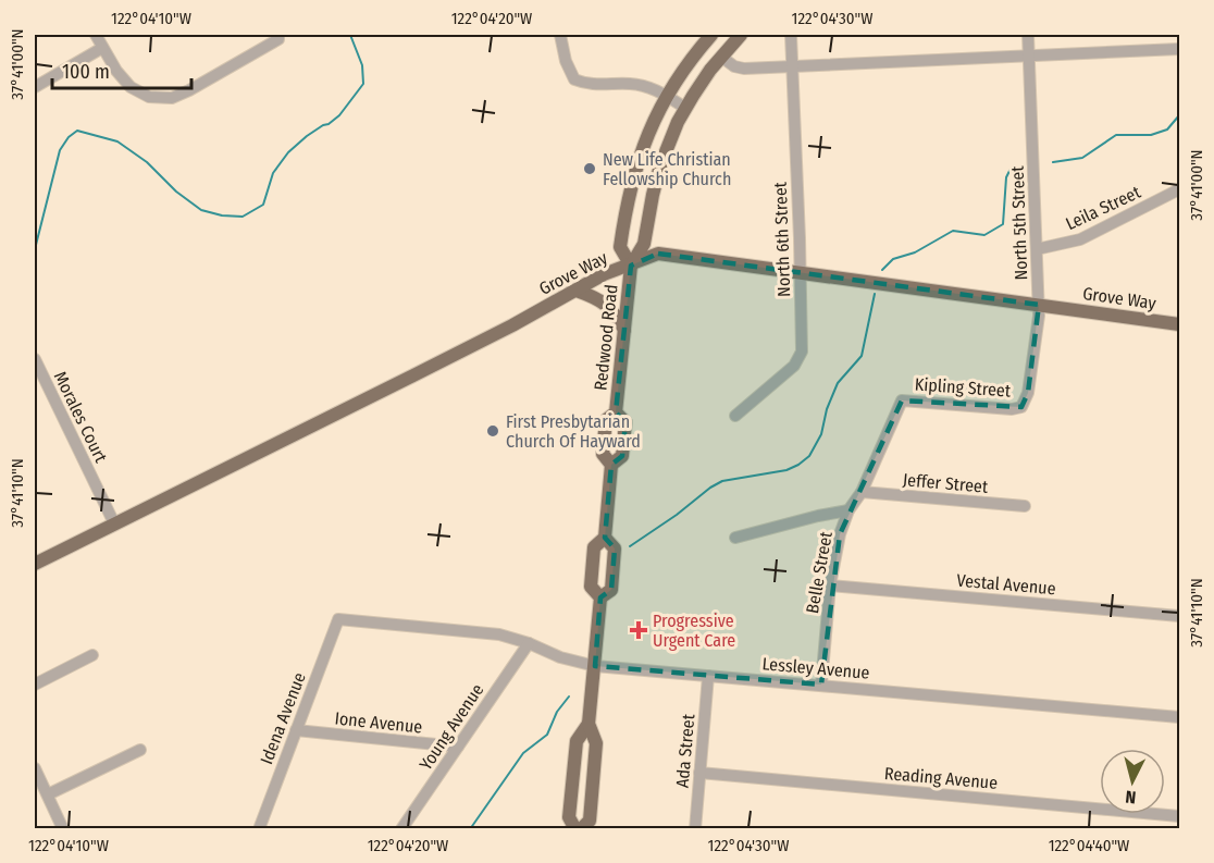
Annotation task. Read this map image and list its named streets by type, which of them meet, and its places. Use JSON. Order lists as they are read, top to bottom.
{
  "streets": {
    "main road": ["Grove Way", "Redwood Road"],
    "street": [
      "Leila Street",
      "North 5th Street",
      "North 6th Street",
      "Kipling Street",
      "Morales Court",
      "Jeffer Street",
      "Belle Street",
      "Vestal Avenue",
      "Lessley Avenue",
      "Idena Avenue",
      "Ione Avenue",
      "Young Avenue",
      "Ada Street",
      "Reading Avenue"
    ]
  },
  "crossings": [
    ["Leila Street", "North 5th Street"],
    ["North 5th Street", "Grove Way"],
    ["North 5th Street", "Kipling Street"],
    ["North 6th Street", "Grove Way"],
    ["Grove Way", "Redwood Road"],
    ["Grove Way", "Morales Court"],
    ["Redwood Road", "Lessley Avenue"],
    ["Kipling Street", "Belle Street"],
    ["Jeffer Street", "Belle Street"],
    ["Belle Street", "Vestal Avenue"],
    ["Belle Street", "Lessley Avenue"],
    ["Lessley Avenue", "Idena Avenue"],
    ["Lessley Avenue", "Young Avenue"],
    ["Lessley Avenue", "Ada Street"],
    ["Idena Avenue", "Ione Avenue"],
    ["Ione Avenue", "Young Avenue"],
    ["Ada Street", "Reading Avenue"]
  ],
  "places": {
    "other": ["New Life Christian Fellowship Church", "First Presbytarian Church Of Hayward"],
    "health": ["Progressive Urgent Care"]
  },
  "scale_bar": "100 m",
  "north": "bottom",
  "coordinates": [
    "122°04'10\"W",
    "122°04'20\"W",
    "122°04'30\"W",
    "37°41'00\"N",
    "37°41'10\"N",
    "122°04'40\"W"
  ]
}
